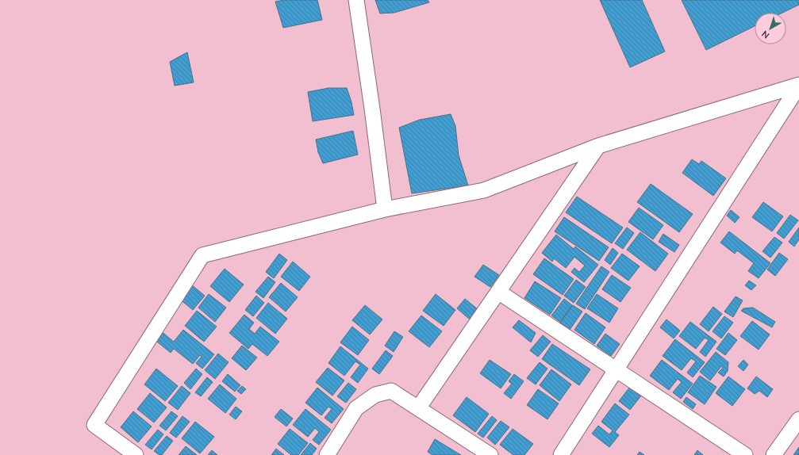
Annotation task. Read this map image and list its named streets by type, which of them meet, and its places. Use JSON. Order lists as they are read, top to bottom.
{
  "north": "bottom left"
}
